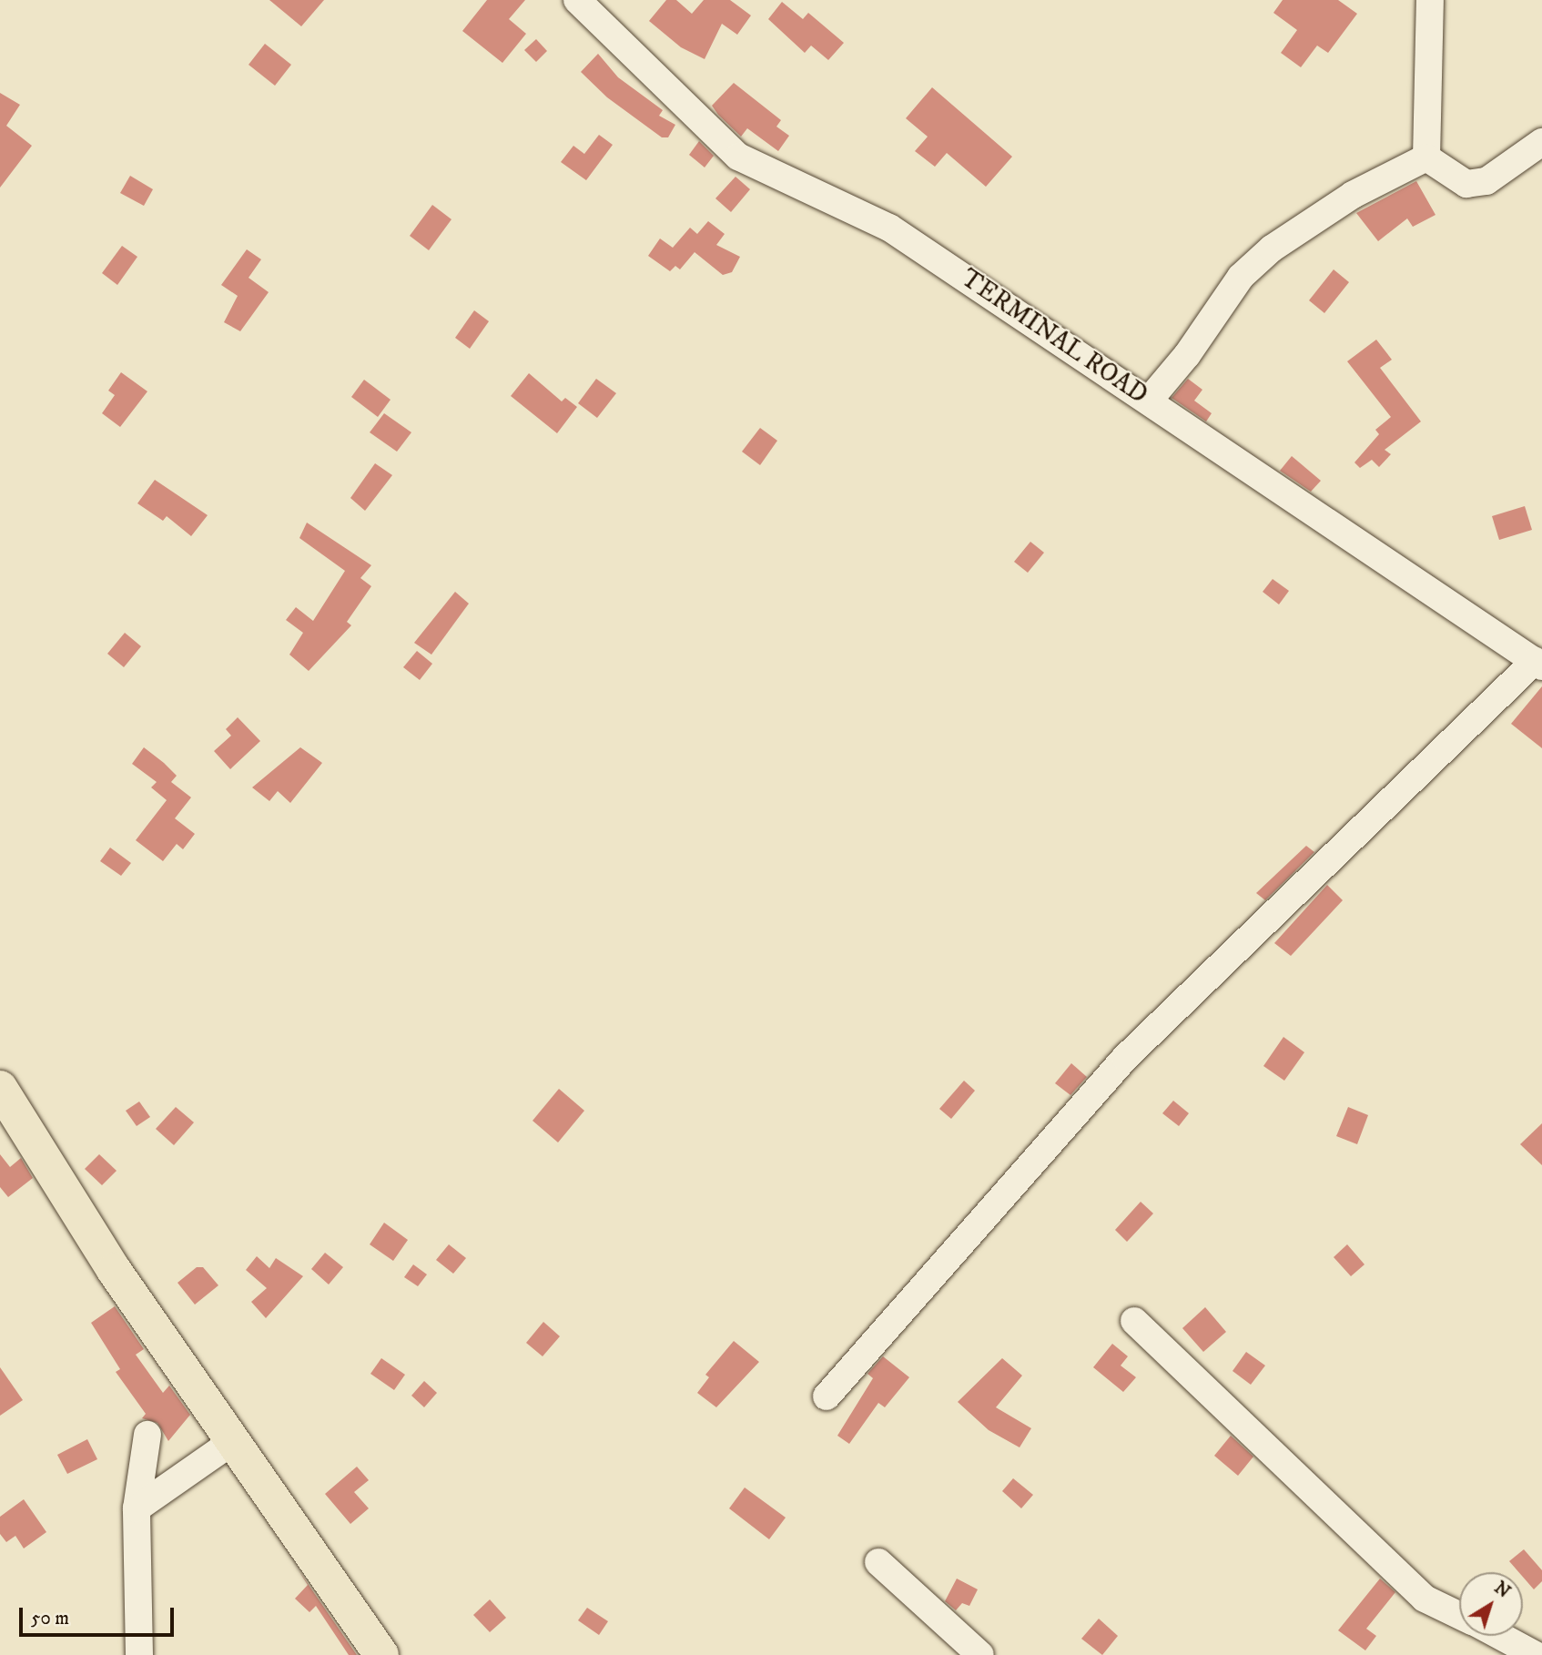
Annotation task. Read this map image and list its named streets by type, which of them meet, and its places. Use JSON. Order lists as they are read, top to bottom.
{
  "streets": {
    "street": ["TERMINAL ROAD"]
  },
  "scale_bar": "50 m",
  "north": "top right"
}
